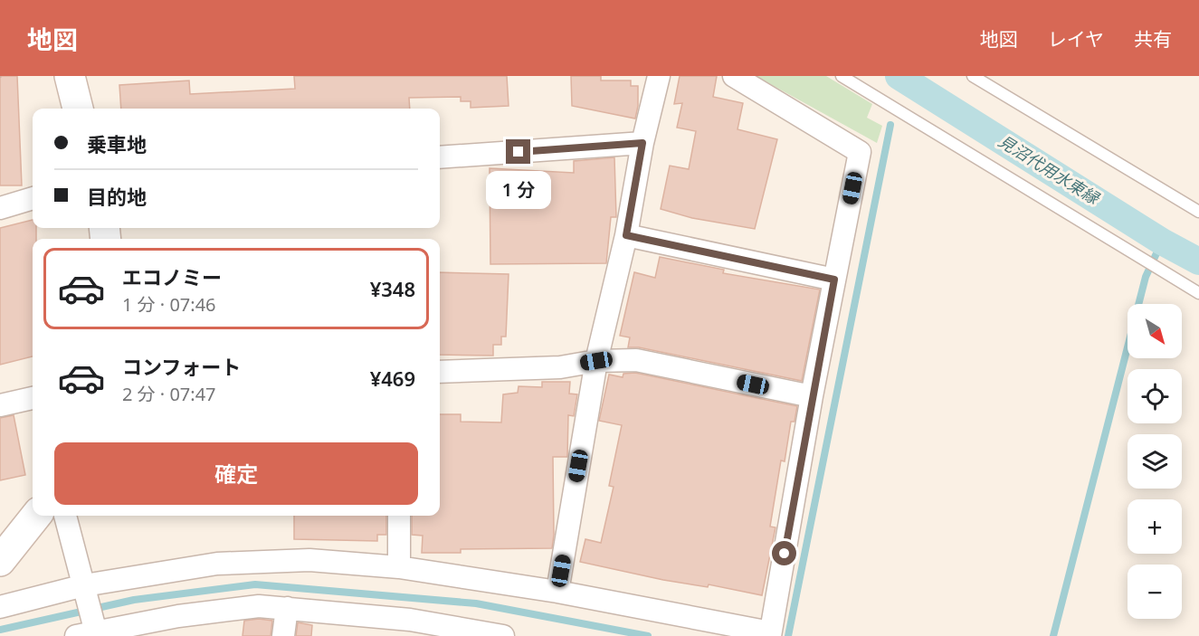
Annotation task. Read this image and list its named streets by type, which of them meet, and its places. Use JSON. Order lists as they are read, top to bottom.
{
  "water": ["見沼代用水東縁"],
  "north": "bottom right",
  "page": {
    "header": "地図",
    "nav": ["地図", "レイヤ", "共有"],
    "banner": ["乗車地", "目的地"],
    "bubble": "1 分",
    "list": [
      {
        "name": "エコノミー",
        "note": "1 分 · 07:46",
        "value": "¥348"
      },
      {
        "name": "コンフォート",
        "note": "2 分 · 07:47",
        "value": "¥469"
      }
    ],
    "map_buttons": ["+", "−"],
    "buttons": "確定"
  }
}
